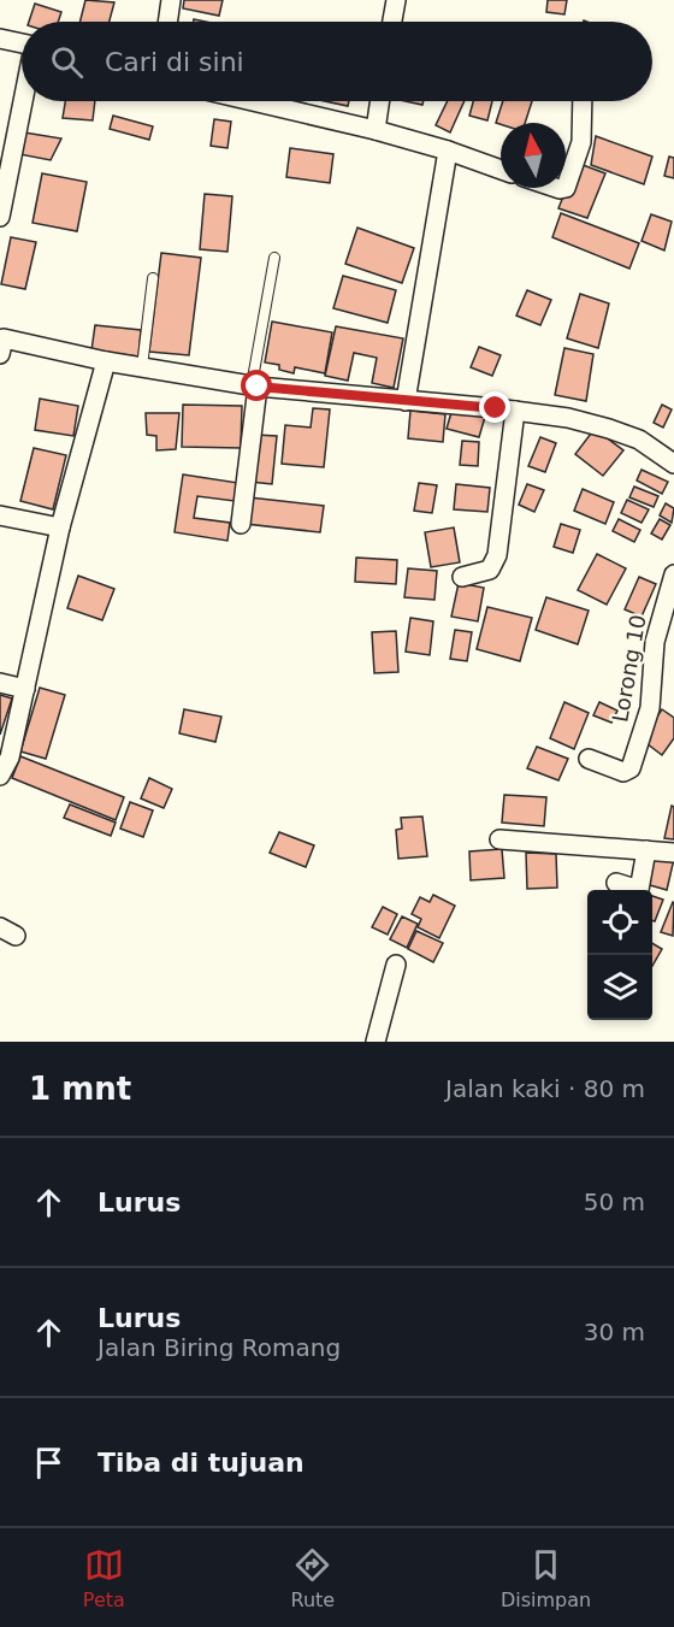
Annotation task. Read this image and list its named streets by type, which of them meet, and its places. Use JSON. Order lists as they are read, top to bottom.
{
  "streets": {
    "street": ["Lorong 10"]
  },
  "north": "top",
  "page": {
    "search": "Cari di sini",
    "heading": ["1 mnt", "Jalan kaki · 80 m"],
    "list": [
      ["Lurus", "50 m"],
      ["Lurus", "Jalan Biring Romang", "30 m"],
      "Tiba di tujuan"
    ],
    "nav": ["Peta", "Rute", "Disimpan"]
  }
}
